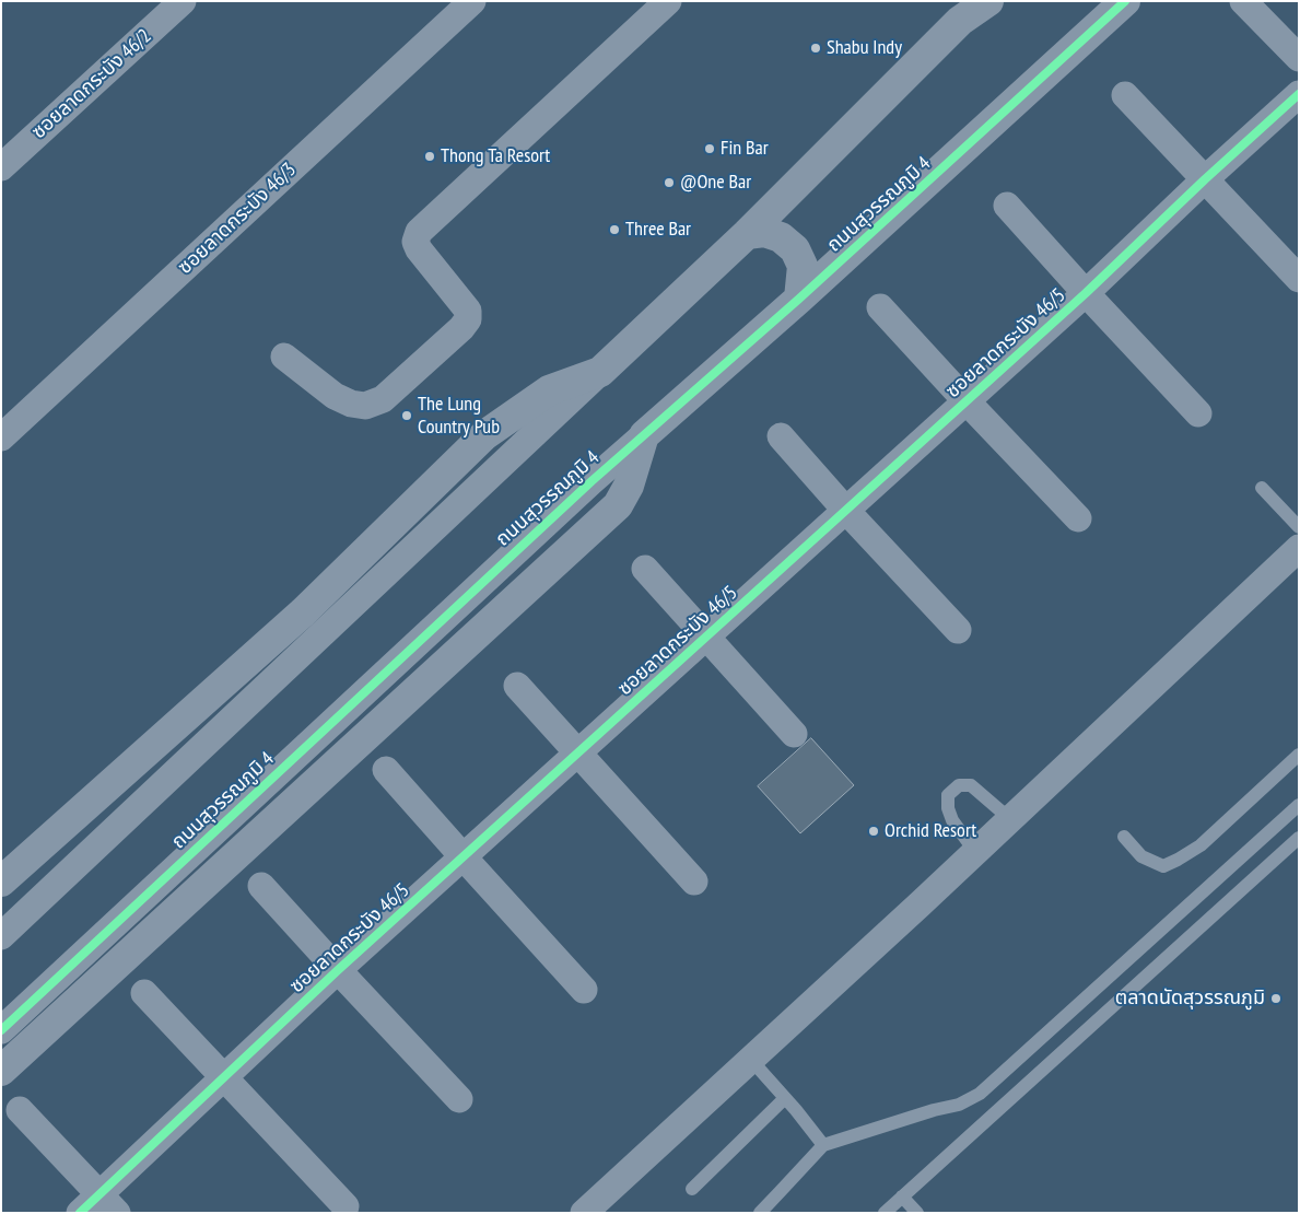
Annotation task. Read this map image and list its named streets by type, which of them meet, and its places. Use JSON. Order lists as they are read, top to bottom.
{
  "streets": {
    "street": [
      "ซอยลาดกระบัง 46/2",
      "ถนนสุวรรณภูมิ 4",
      "ซอยลาดกระบัง 46/3",
      "ซอยลาดกระบัง 46/5"
    ]
  },
  "places": [
    "Shabu Indy",
    "Fin Bar",
    "Thong Ta Resort",
    "@One Bar",
    "Three Bar",
    "The Lung Country Pub",
    "Orchid Resort",
    "ตลาดนัดสุวรรณภูมิ"
  ]
}
